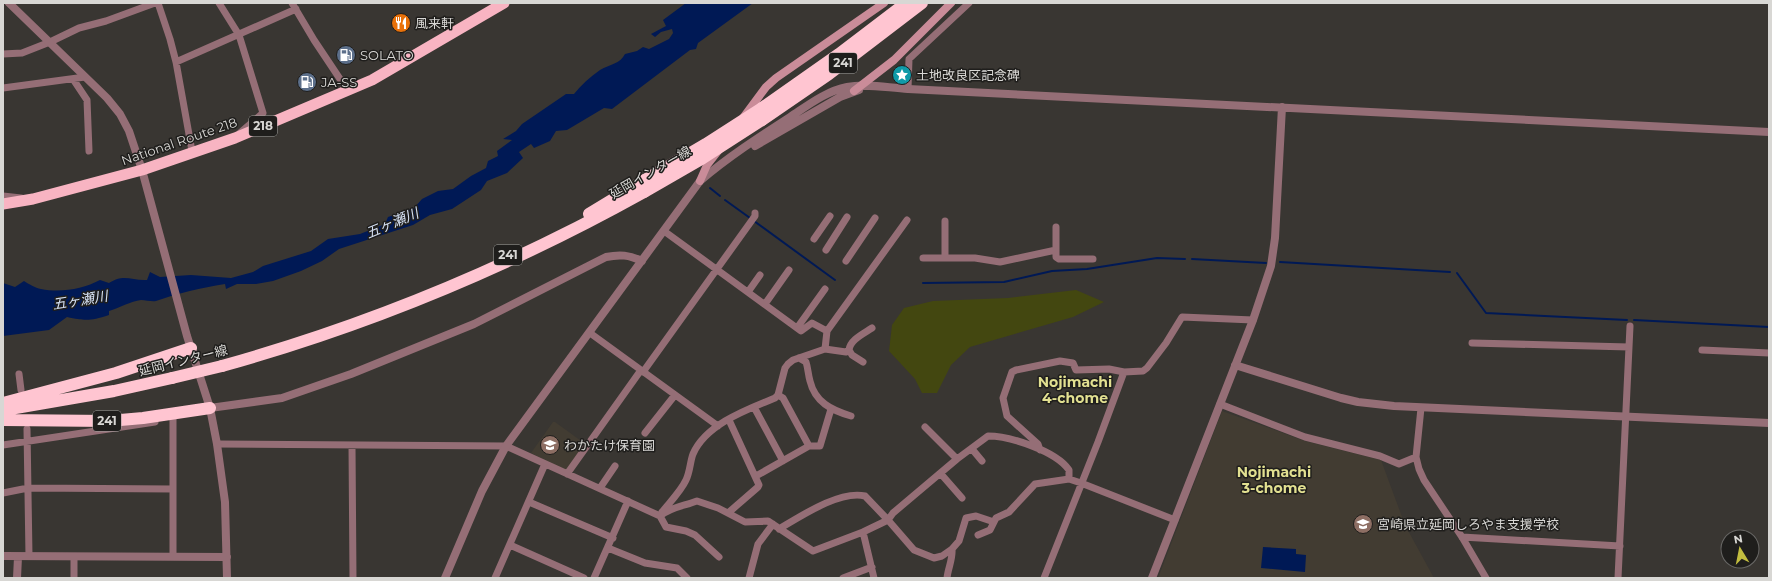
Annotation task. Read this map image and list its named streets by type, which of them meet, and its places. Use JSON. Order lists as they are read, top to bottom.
{
  "streets": {
    "highway": [
      "241",
      "218",
      "National Route 218",
      "延岡インター線"
    ]
  },
  "districts": ["Nojimachi 4-chome", "Nojimachi 3-chome"],
  "water": ["五ヶ瀬川"],
  "places": {
    "restaurant": ["風来軒"],
    "fuel station": ["SOLATO", "JA-SS"],
    "place": ["土地改良区記念碑"],
    "school or university": ["わかたけ保育園", "宮崎県立延岡しろやま支援学校"]
  },
  "north": "top"
}
